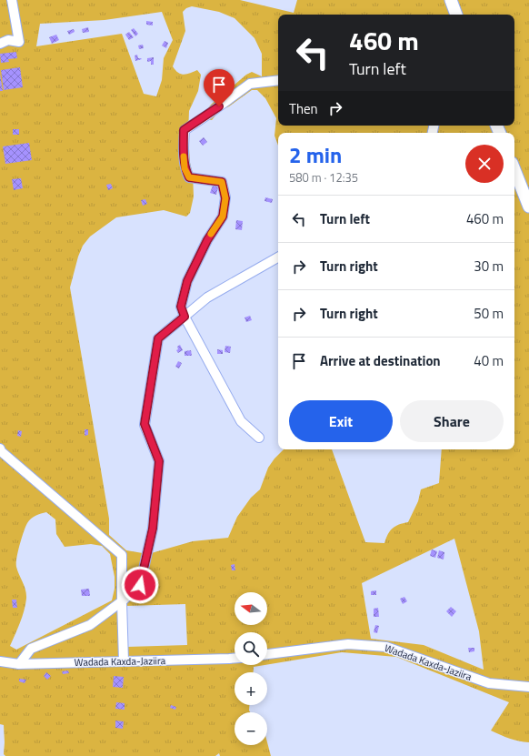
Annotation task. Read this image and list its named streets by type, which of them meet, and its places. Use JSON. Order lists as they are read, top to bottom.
{
  "streets": {
    "street": ["Wadada Kaxda-Jaziira"]
  },
  "north": "left",
  "page": {
    "turn": ["460 m", "Turn left"],
    "then": "Then",
    "heading": ["2 min", "580 m · 12:35"],
    "list": [
      {
        "name": "Turn left",
        "value": "460 m"
      },
      {
        "name": "Turn right",
        "value": "30 m"
      },
      {
        "name": "Turn right",
        "value": "50 m"
      },
      {
        "name": "Arrive at destination",
        "value": "40 m"
      }
    ],
    "buttons": ["Exit", "Share"],
    "map_buttons": ["+", "−"]
  }
}
